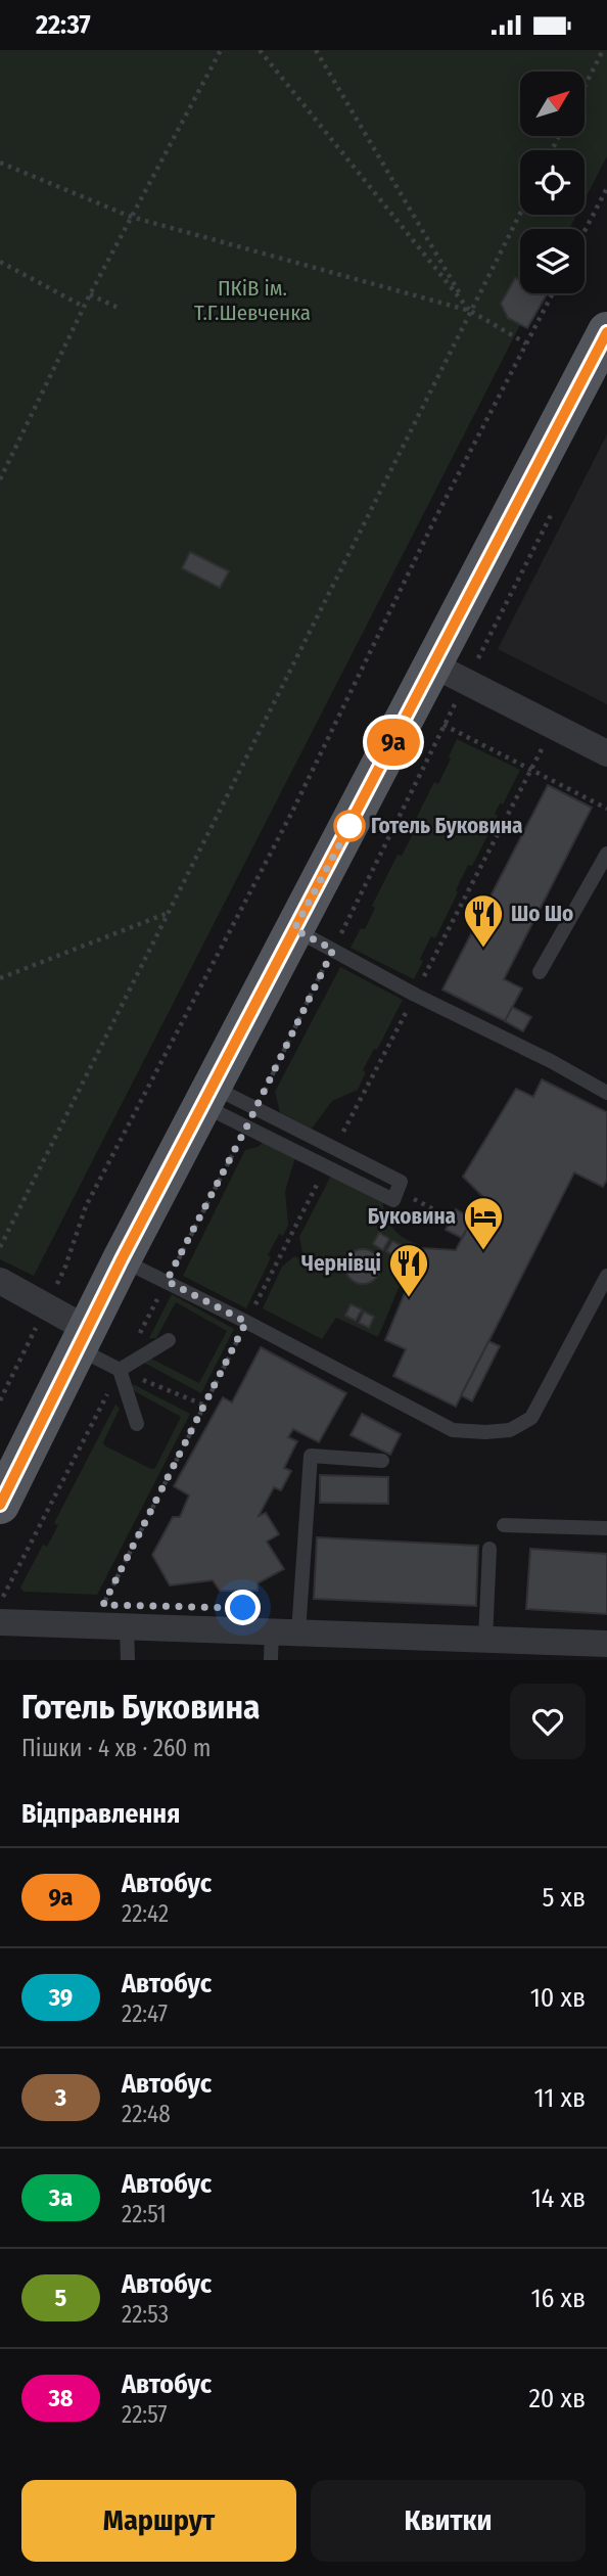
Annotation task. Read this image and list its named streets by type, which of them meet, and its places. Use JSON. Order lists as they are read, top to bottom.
{
  "parks": ["ПКіВ ім. Т.Г.Шевченка"],
  "places": {
    "other": ["Готель Буковина"],
    "restaurant": ["Шо Шо", "Чернівці"],
    "hotel": ["Буковина"]
  },
  "lines": ["bus line 9а"],
  "north": "top right",
  "page": {
    "status": "22:37",
    "on_map": "9а",
    "heading": [
      ["Готель Буковина", "Пішки · 4 хв · 260 m"],
      "Відправлення"
    ],
    "list": [
      {
        "mark": "9а",
        "name": "Автобус",
        "note": "22:42",
        "value": "5 хв"
      },
      {
        "mark": "39",
        "name": "Автобус",
        "note": "22:47",
        "value": "10 хв"
      },
      {
        "mark": "3",
        "name": "Автобус",
        "note": "22:48",
        "value": "11 хв"
      },
      {
        "mark": "3а",
        "name": "Автобус",
        "note": "22:51",
        "value": "14 хв"
      },
      {
        "mark": "5",
        "name": "Автобус",
        "note": "22:53",
        "value": "16 хв"
      },
      {
        "mark": "38",
        "name": "Автобус",
        "note": "22:57",
        "value": "20 хв"
      }
    ],
    "buttons": ["Маршрут", "Квитки"]
  }
}
